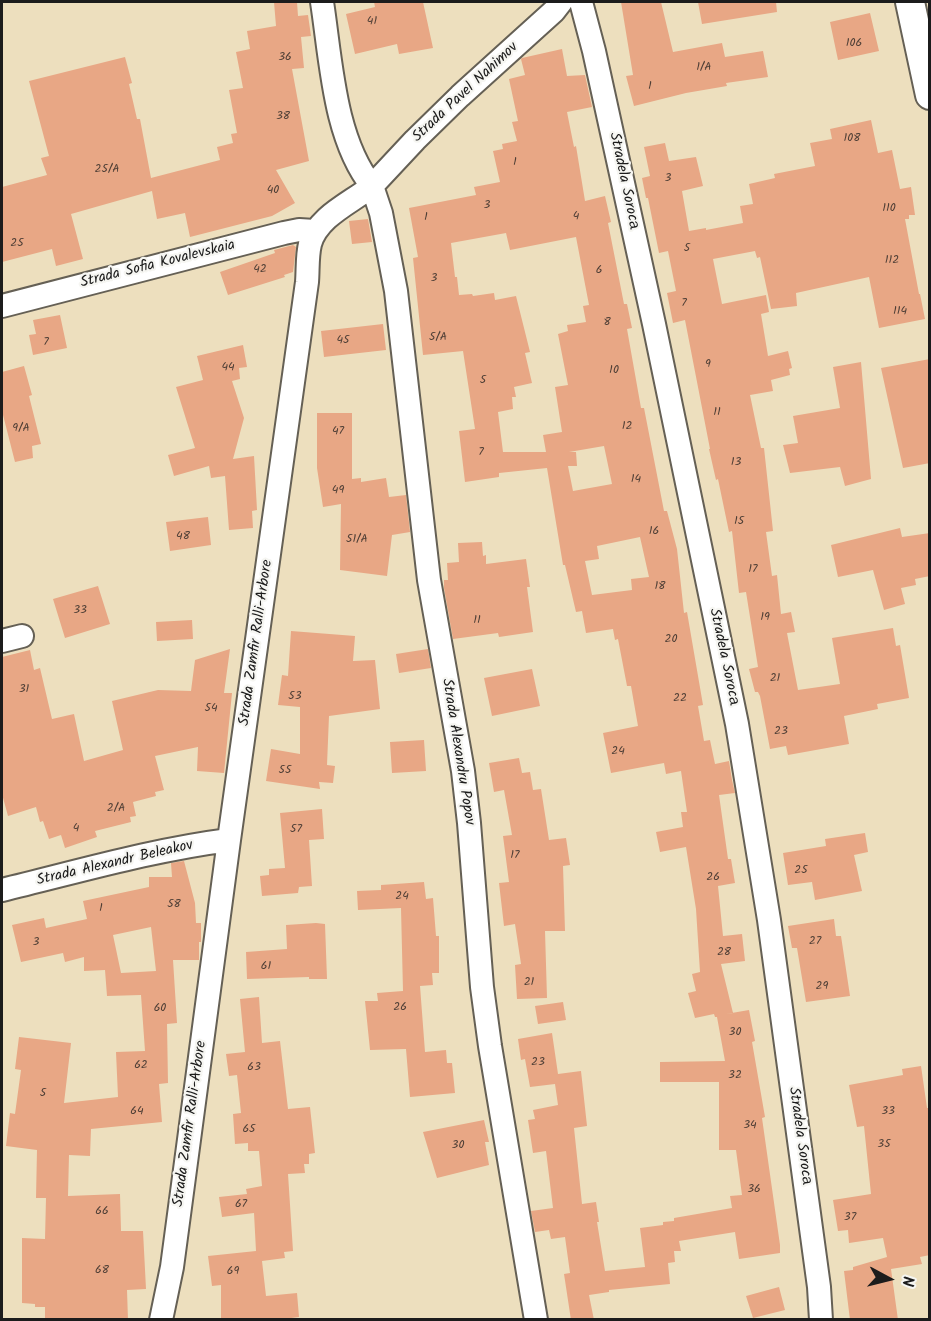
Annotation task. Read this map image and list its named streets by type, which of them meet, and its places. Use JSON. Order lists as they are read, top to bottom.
{
  "streets": {
    "street": [
      "Strada Pavel Nahimov",
      "Stradela Sorocа",
      "Strada Sofia Kovalevskaia",
      "Strada Zamfir Ralli-Arbore",
      "Strada Alexandru Popov",
      "Strada Alexandr Beleakov"
    ]
  },
  "crossings": [
    ["Strada Pavel Nahimov", "Strada Alexandru Popov"],
    ["Strada Sofia Kovalevskaia", "Strada Zamfir Ralli-Arbore"],
    ["Strada Zamfir Ralli-Arbore", "Strada Alexandr Beleakov"]
  ],
  "house_numbers": [
    "41",
    "106",
    "36",
    "1/A",
    "1",
    "38",
    "108",
    "1",
    "25/A",
    "3",
    "40",
    "3",
    "110",
    "4",
    "1",
    "25",
    "5",
    "112",
    "42",
    "6",
    "3",
    "7",
    "114",
    "8",
    "5/A",
    "45",
    "7",
    "9",
    "44",
    "10",
    "5",
    "11",
    "12",
    "9/A",
    "47",
    "7",
    "13",
    "14",
    "49",
    "15",
    "16",
    "48",
    "51/A",
    "17",
    "18",
    "33",
    "19",
    "11",
    "20",
    "21",
    "31",
    "53",
    "22",
    "54",
    "23",
    "24",
    "55",
    "2/A",
    "4",
    "57",
    "17",
    "25",
    "26",
    "24",
    "58",
    "1",
    "27",
    "3",
    "28",
    "61",
    "21",
    "29",
    "26",
    "60",
    "30",
    "23",
    "62",
    "63",
    "32",
    "5",
    "64",
    "33",
    "34",
    "65",
    "35",
    "30",
    "36",
    "67",
    "66",
    "37",
    "68",
    "69"
  ],
  "north": "right"
}
